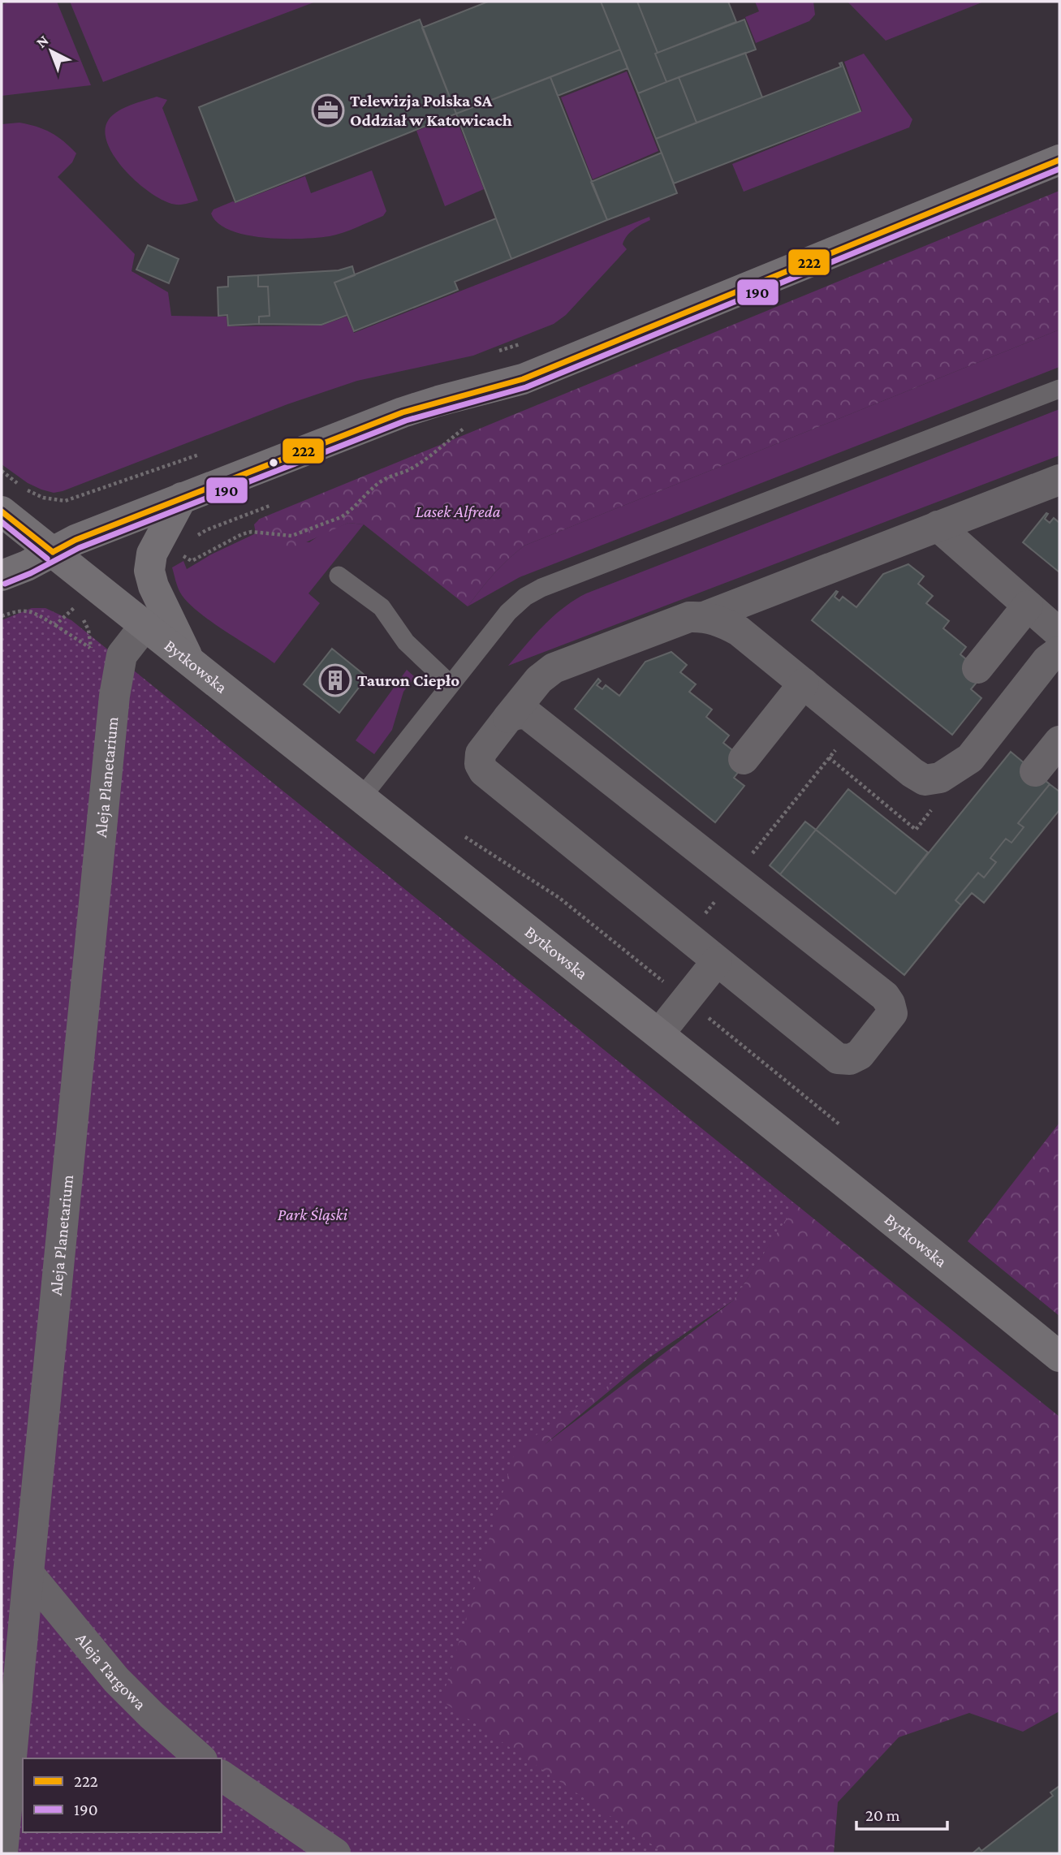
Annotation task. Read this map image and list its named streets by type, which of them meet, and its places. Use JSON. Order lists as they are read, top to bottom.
{
  "streets": {
    "street": ["Bytkowska", "Aleja Planetarium", "Aleja Targowa"]
  },
  "crossings": [
    ["Bytkowska", "Aleja Planetarium"],
    ["Aleja Planetarium", "Aleja Targowa"]
  ],
  "parks": ["Lasek Alfreda", "Park Śląski"],
  "places": {
    "office": ["Telewizja Polska SA Oddział w Katowicach"],
    "building": ["Tauron Ciepło"]
  },
  "lines": ["transit line 222", "transit line 190"],
  "legend": ["222", "190"],
  "scale_bar": "20 m",
  "north": "top left"
}
